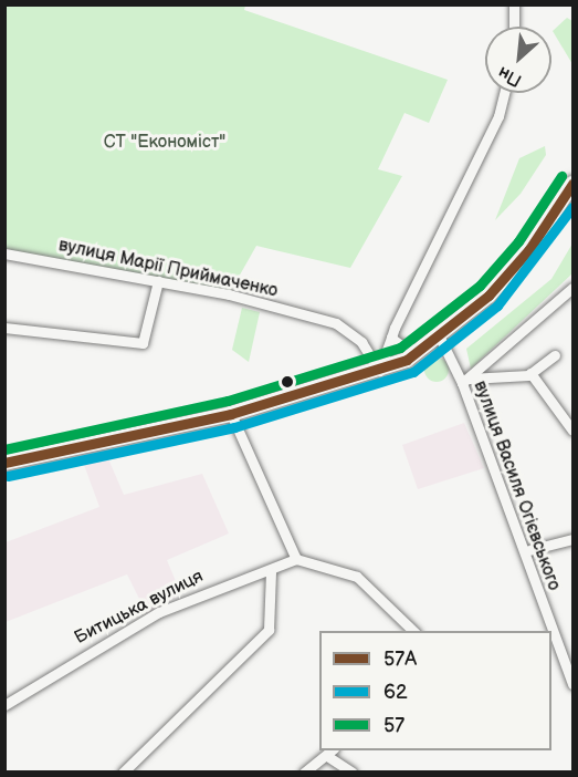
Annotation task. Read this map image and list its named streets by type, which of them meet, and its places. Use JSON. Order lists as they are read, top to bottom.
{
  "streets": {
    "street": ["вулиця Марії Приймаченко", "вулиця Василя Огієвського", "Битицька вулиця"]
  },
  "parks": ["СТ \"Економіст\""],
  "lines": ["transit line 57", "transit line 57А", "transit line 62"],
  "legend": ["57А", "62", "57"],
  "north": "bottom left"
}
